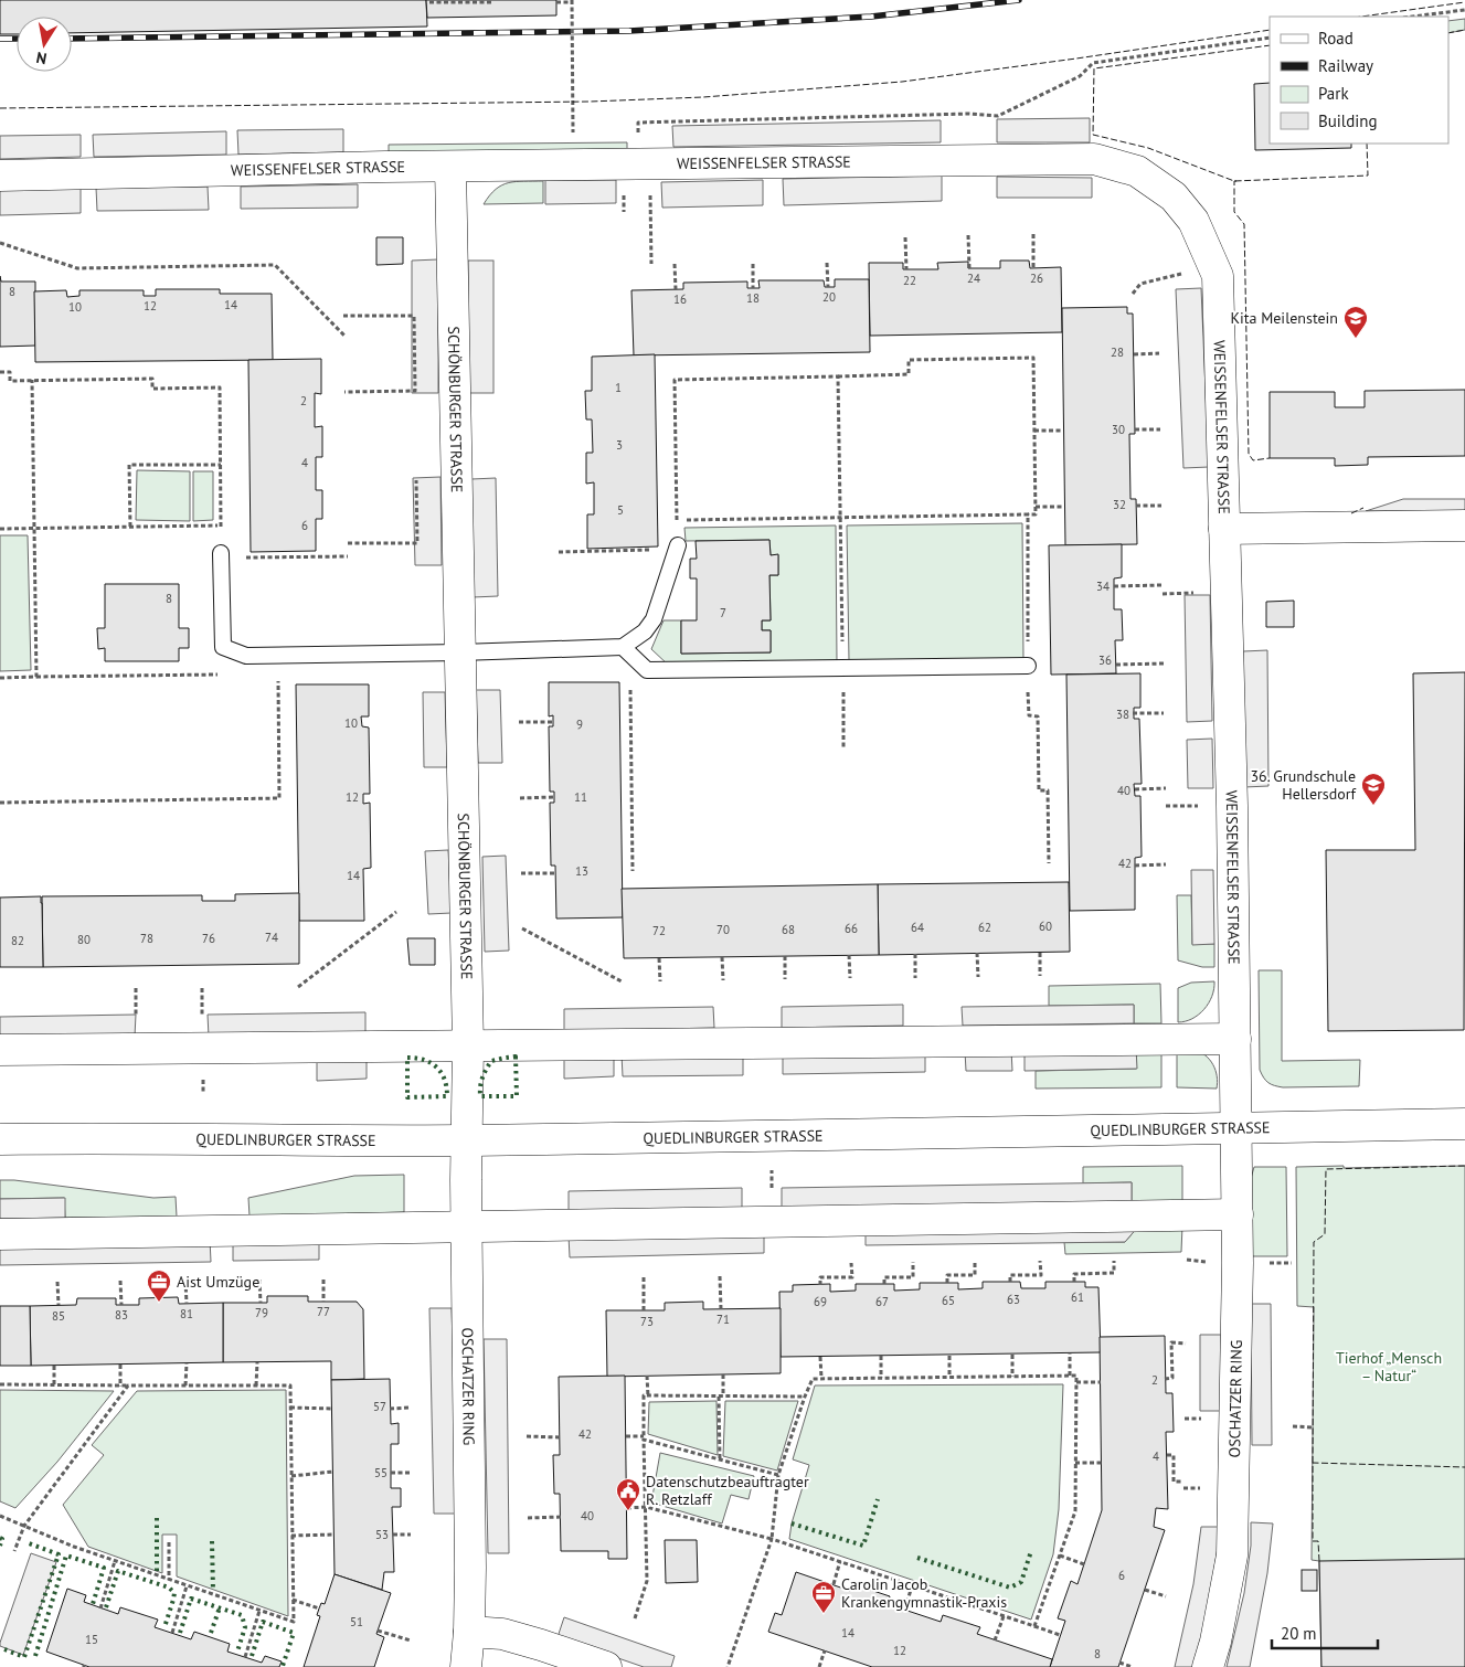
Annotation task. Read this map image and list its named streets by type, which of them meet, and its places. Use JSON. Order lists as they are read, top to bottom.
{
  "streets": {
    "street": [
      "WEISSENFELSER STRASSE",
      "SCHÖNBURGER STRASSE",
      "QUEDLINBURGER STRASSE",
      "OSCHATZER RING"
    ]
  },
  "crossings": [
    ["WEISSENFELSER STRASSE", "SCHÖNBURGER STRASSE"],
    ["WEISSENFELSER STRASSE", "QUEDLINBURGER STRASSE"],
    ["WEISSENFELSER STRASSE", "OSCHATZER RING"],
    ["SCHÖNBURGER STRASSE", "QUEDLINBURGER STRASSE"],
    ["SCHÖNBURGER STRASSE", "OSCHATZER RING"],
    ["QUEDLINBURGER STRASSE", "OSCHATZER RING"]
  ],
  "parks": ["Tierhof „Mensch – Natur“"],
  "places": {
    "school or university": ["Kita Meilenstein", "36. Grundschule Hellersdorf"],
    "office": ["Aist Umzüge", "Carolin Jacob Krankengymnastik-Praxis"],
    "public building": ["Datenschutzbeauftragter R. Retzlaff"]
  },
  "house_numbers": [
    "24",
    "26",
    "22",
    "8",
    "20",
    "18",
    "16",
    "14",
    "12",
    "10",
    "28",
    "1",
    "2",
    "30",
    "3",
    "4",
    "32",
    "5",
    "6",
    "34",
    "8",
    "7",
    "36",
    "38",
    "10",
    "9",
    "40",
    "12",
    "11",
    "42",
    "13",
    "14",
    "60",
    "64",
    "62",
    "66",
    "70",
    "68",
    "72",
    "74",
    "78",
    "76",
    "80",
    "82",
    "61",
    "63",
    "65",
    "69",
    "67",
    "77",
    "79",
    "81",
    "83",
    "85",
    "71",
    "73",
    "2",
    "57",
    "42",
    "4",
    "55",
    "40",
    "53",
    "6",
    "51",
    "14",
    "15",
    "12",
    "8"
  ],
  "legend": [
    "Road",
    "Railway",
    "Park",
    "Building"
  ],
  "scale_bar": "20 m",
  "north": "bottom"
}
